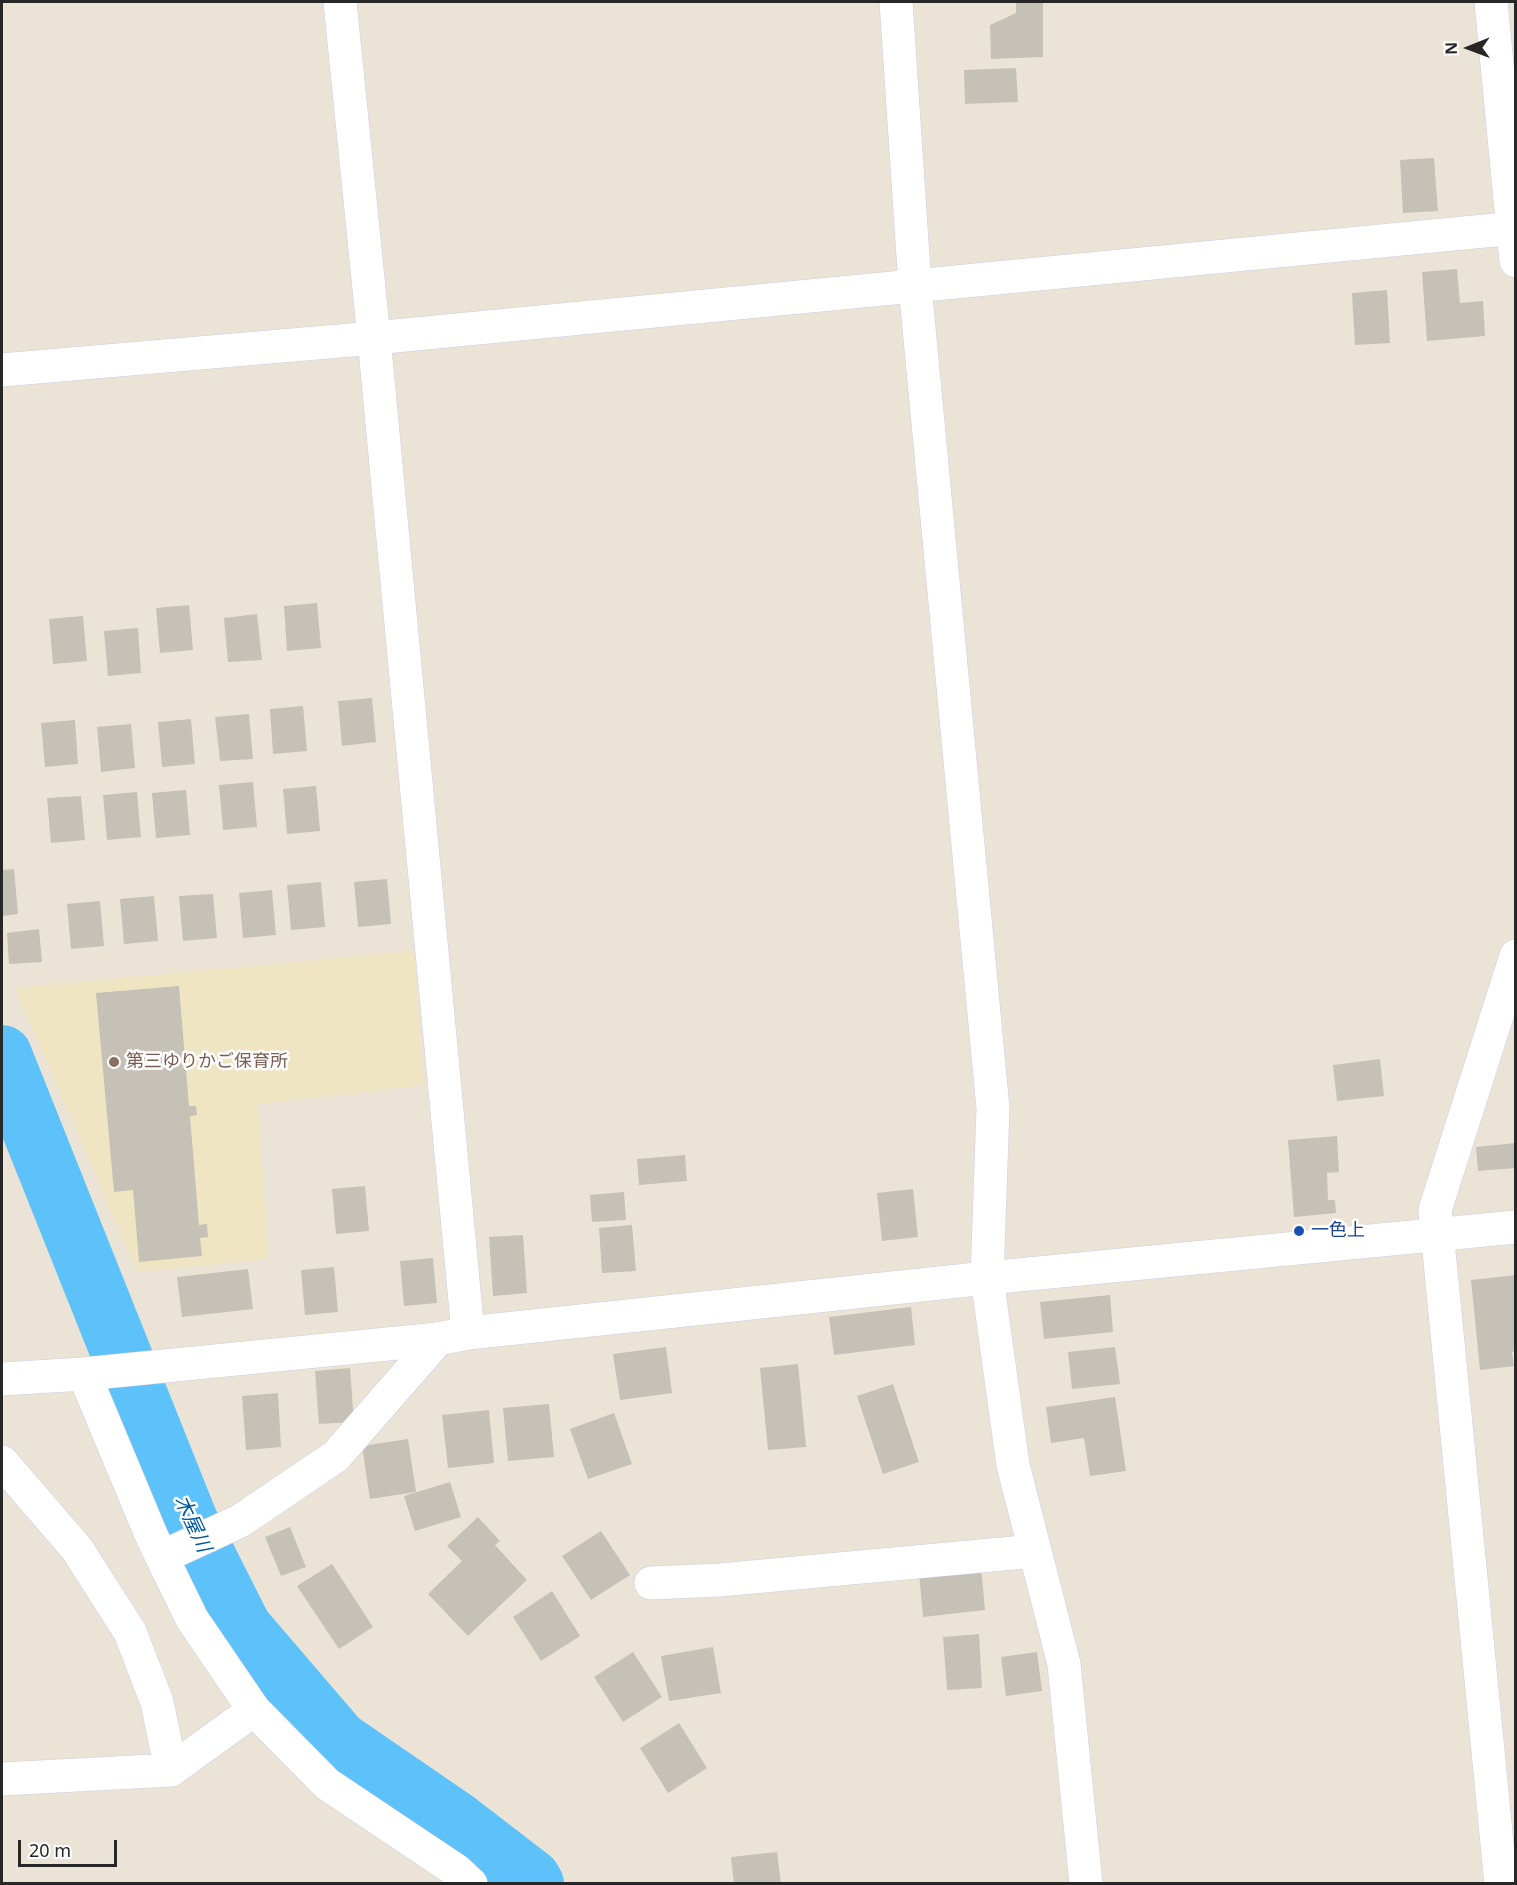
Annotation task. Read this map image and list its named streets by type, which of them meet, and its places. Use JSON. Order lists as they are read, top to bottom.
{
  "water": ["木屋川"],
  "places": ["第三ゆりかご保育所", "一色上"],
  "scale_bar": "20 m",
  "north": "left"
}
